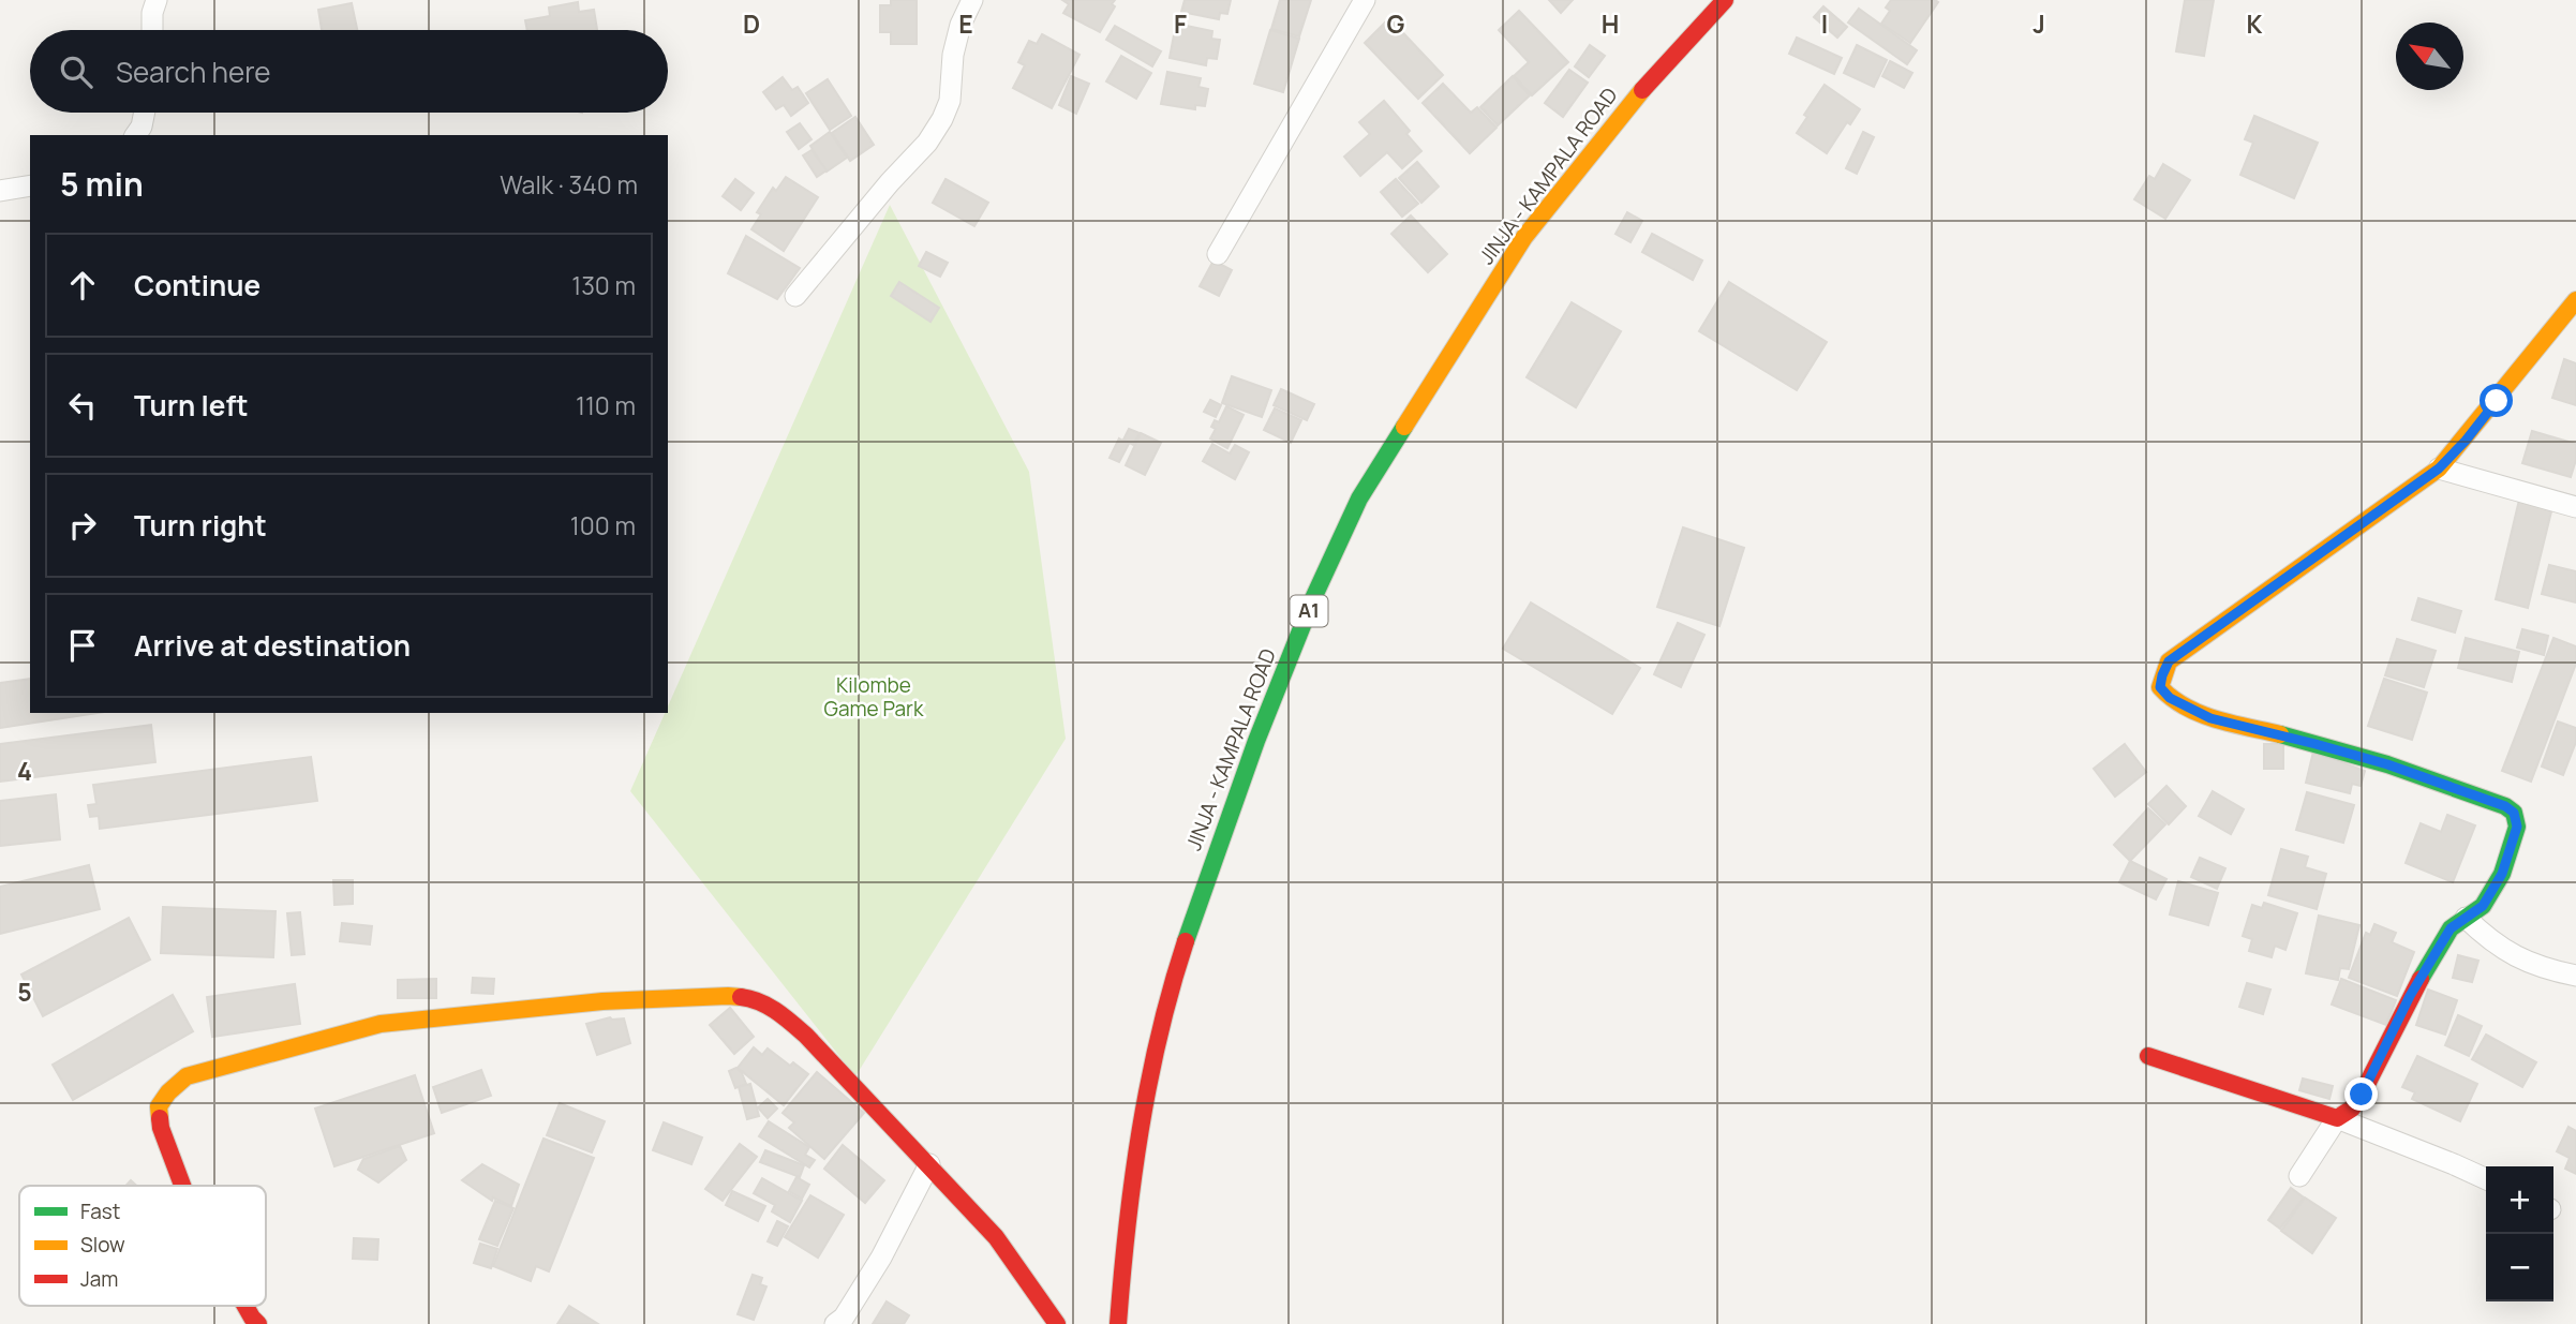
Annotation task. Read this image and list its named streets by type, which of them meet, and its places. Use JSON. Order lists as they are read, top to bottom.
{
  "streets": {
    "main road": ["JINJA - KAMPALA ROAD", "A1"]
  },
  "parks": ["Kilombe Game Park"],
  "legend": ["Fast", "Slow", "Jam"],
  "north": "top left",
  "page": {
    "search": "Search here",
    "heading": ["5 min", "Walk · 340 m"],
    "list": [
      ["Continue", "130 m"],
      ["Turn left", "110 m"],
      ["Turn right", "100 m"],
      "Arrive at destination"
    ],
    "map_buttons": ["+", "−"]
  },
  "grid": {
    "columns": [
      "D",
      "E",
      "F",
      "G",
      "H",
      "I",
      "J",
      "K"
    ],
    "rows": ["4", "5"]
  }
}
